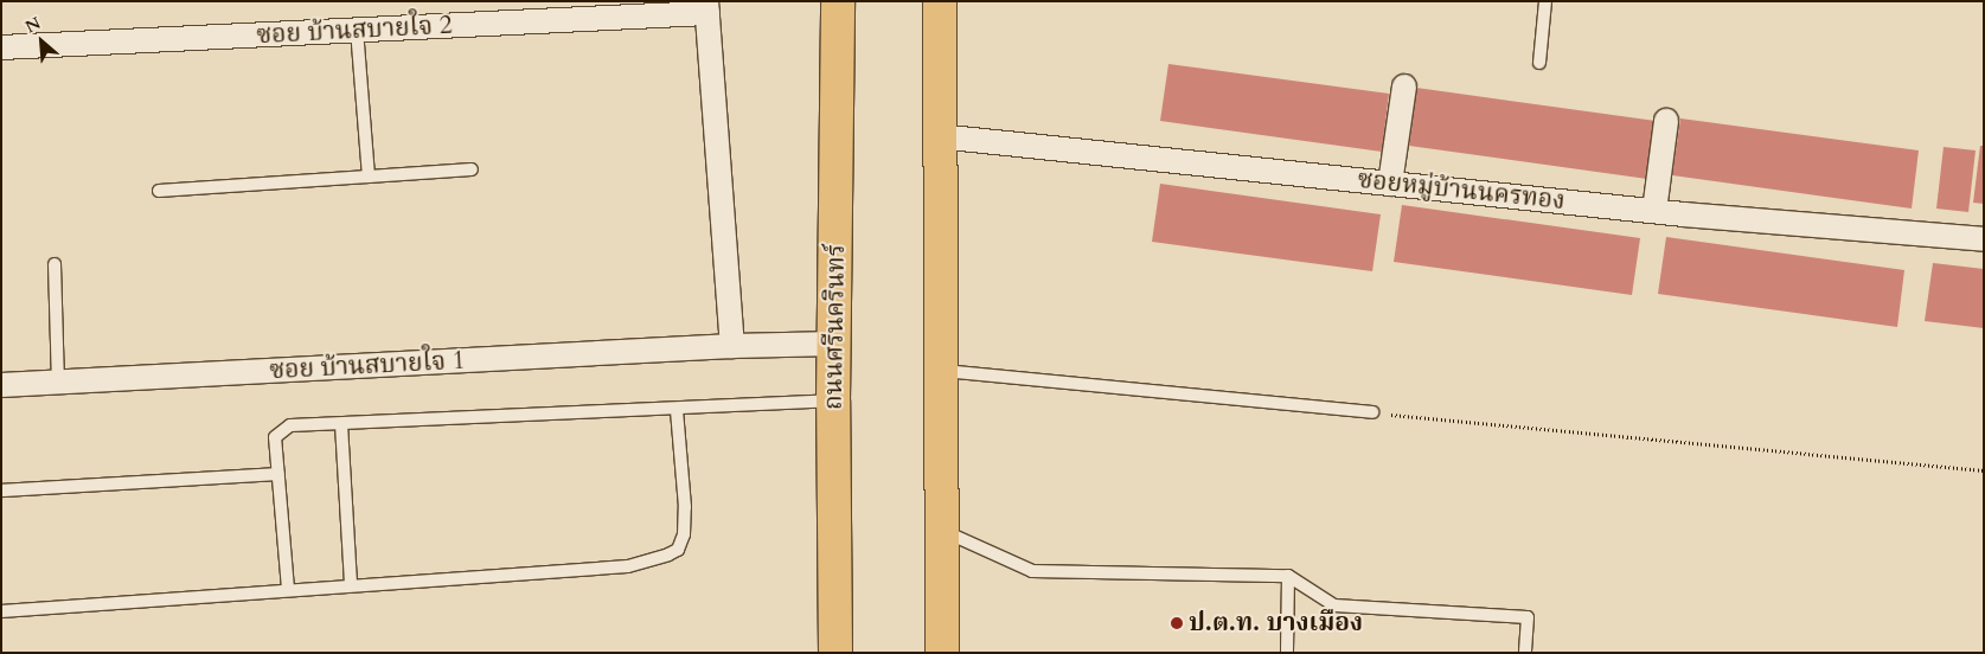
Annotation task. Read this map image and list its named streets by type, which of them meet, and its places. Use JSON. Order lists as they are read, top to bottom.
{
  "streets": {
    "main road": ["ถนนศรีนครินทร์"],
    "street": ["ซอย บ้านสบายใจ 2", "ซอยหมู่บ้านนครทอง", "ซอย บ้านสบายใจ 1"]
  },
  "crossings": [
    ["ถนนศรีนครินทร์", "ซอย บ้านสบายใจ 1"]
  ],
  "places": ["ป.ต.ท. บางเมือง"],
  "north": "top left"
}
